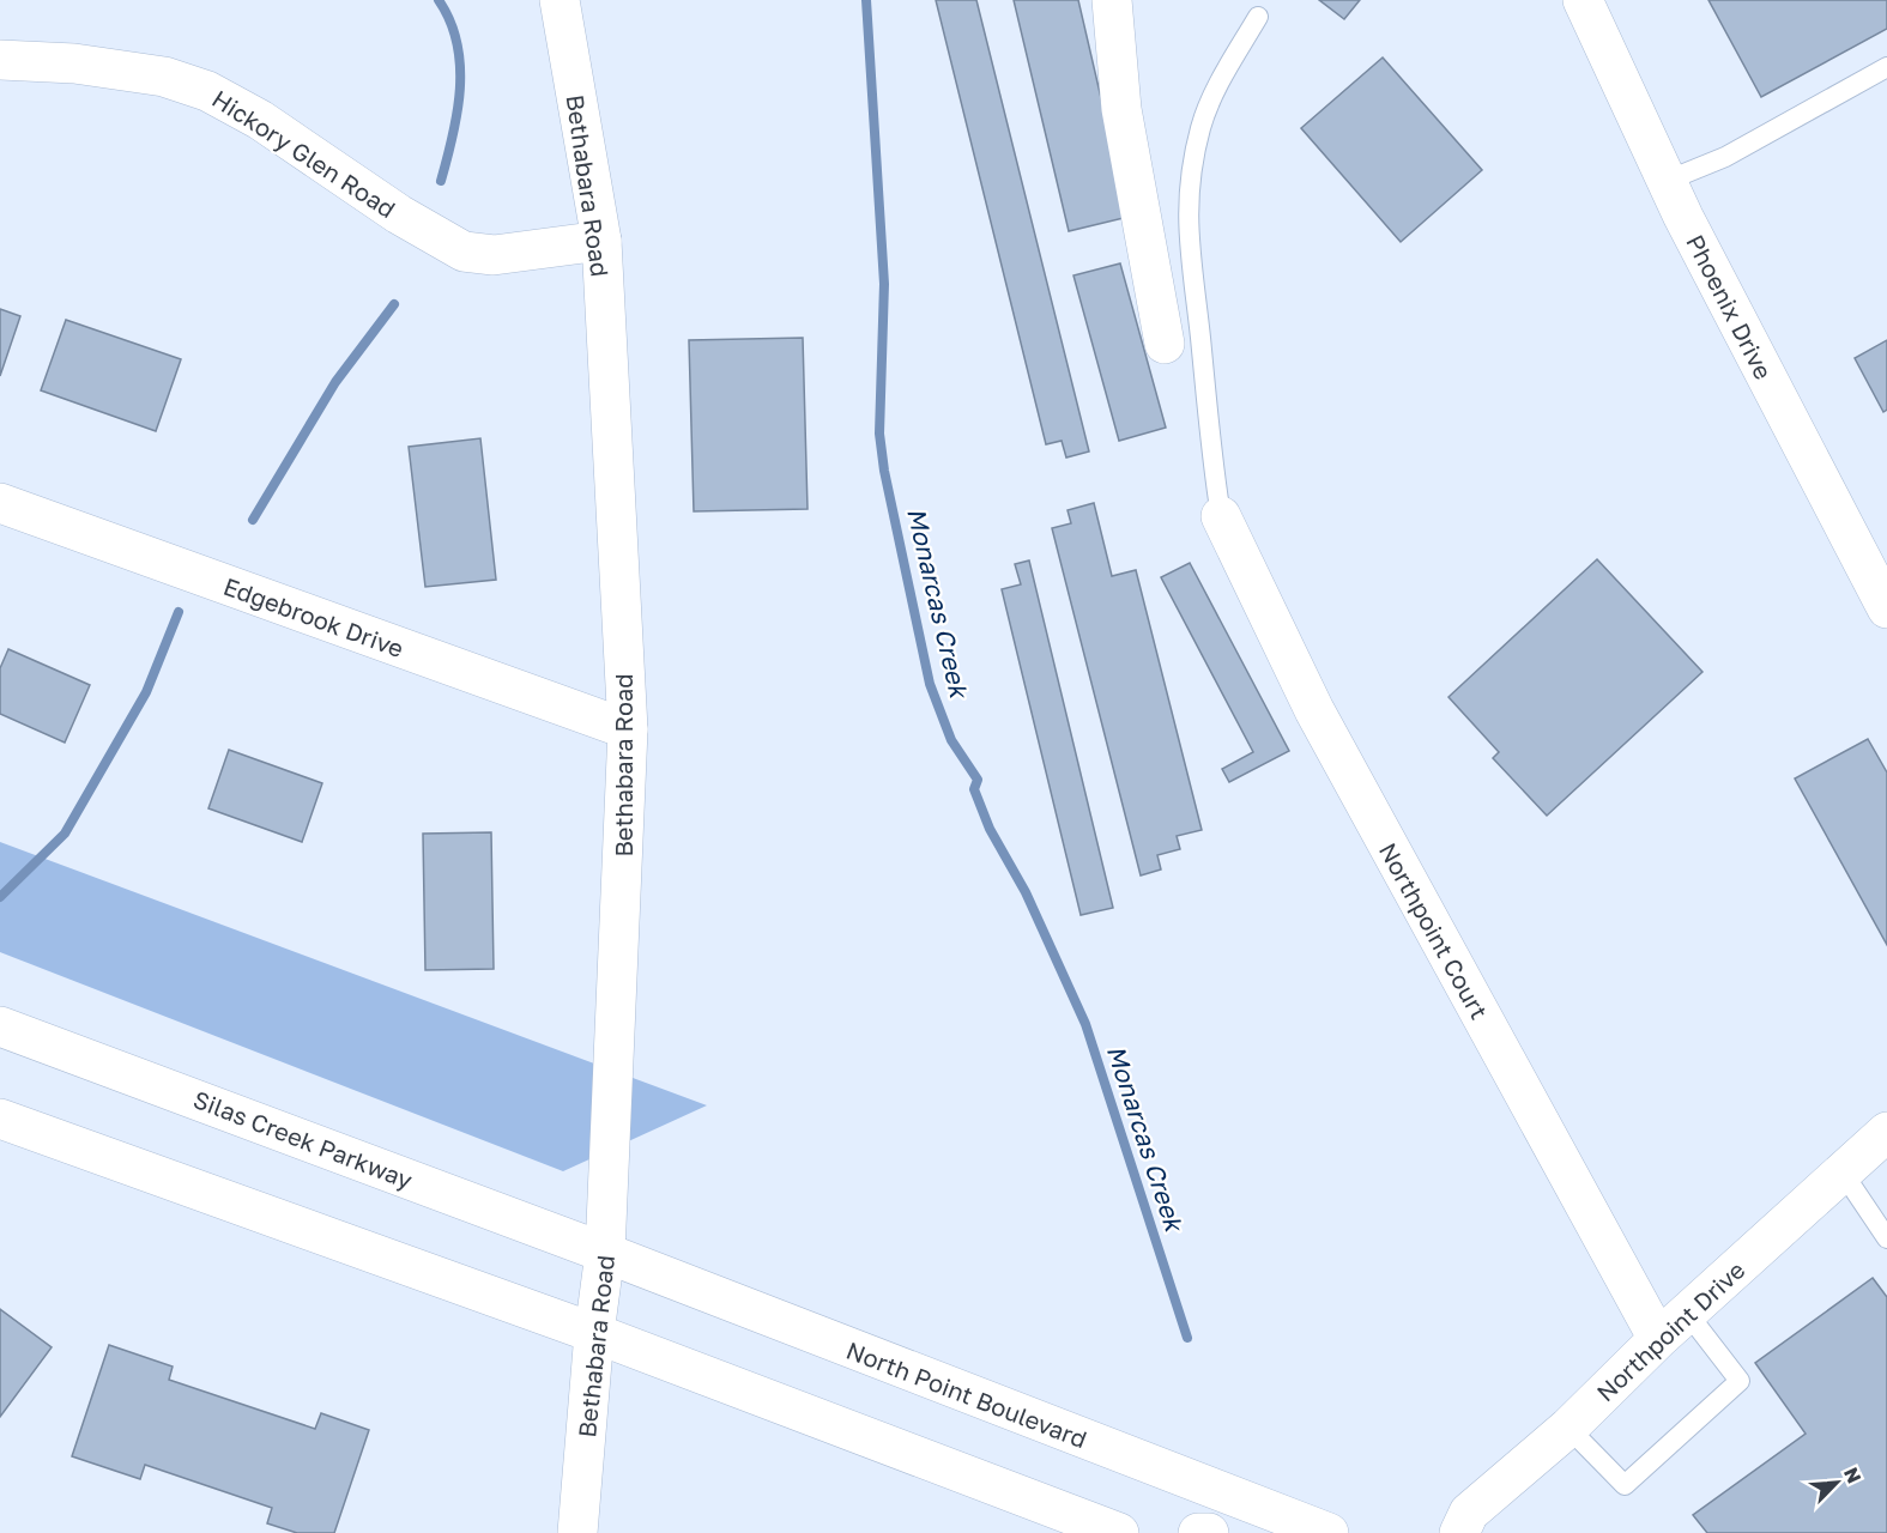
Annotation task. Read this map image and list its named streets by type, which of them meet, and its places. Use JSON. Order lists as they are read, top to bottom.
{
  "streets": {
    "street": [
      "Hickory Glen Road",
      "Bethabara Road",
      "Phoenix Drive",
      "Edgebrook Drive",
      "Northpoint Court",
      "Silas Creek Parkway",
      "Northpoint Drive",
      "North Point Boulevard"
    ]
  },
  "crossings": [
    ["Hickory Glen Road", "Bethabara Road"],
    ["Bethabara Road", "Edgebrook Drive"],
    ["Bethabara Road", "Silas Creek Parkway"],
    ["Bethabara Road", "North Point Boulevard"],
    ["Northpoint Court", "Northpoint Drive"],
    ["Silas Creek Parkway", "North Point Boulevard"]
  ],
  "water": ["Monarcas Creek"],
  "north": "top right"
}
